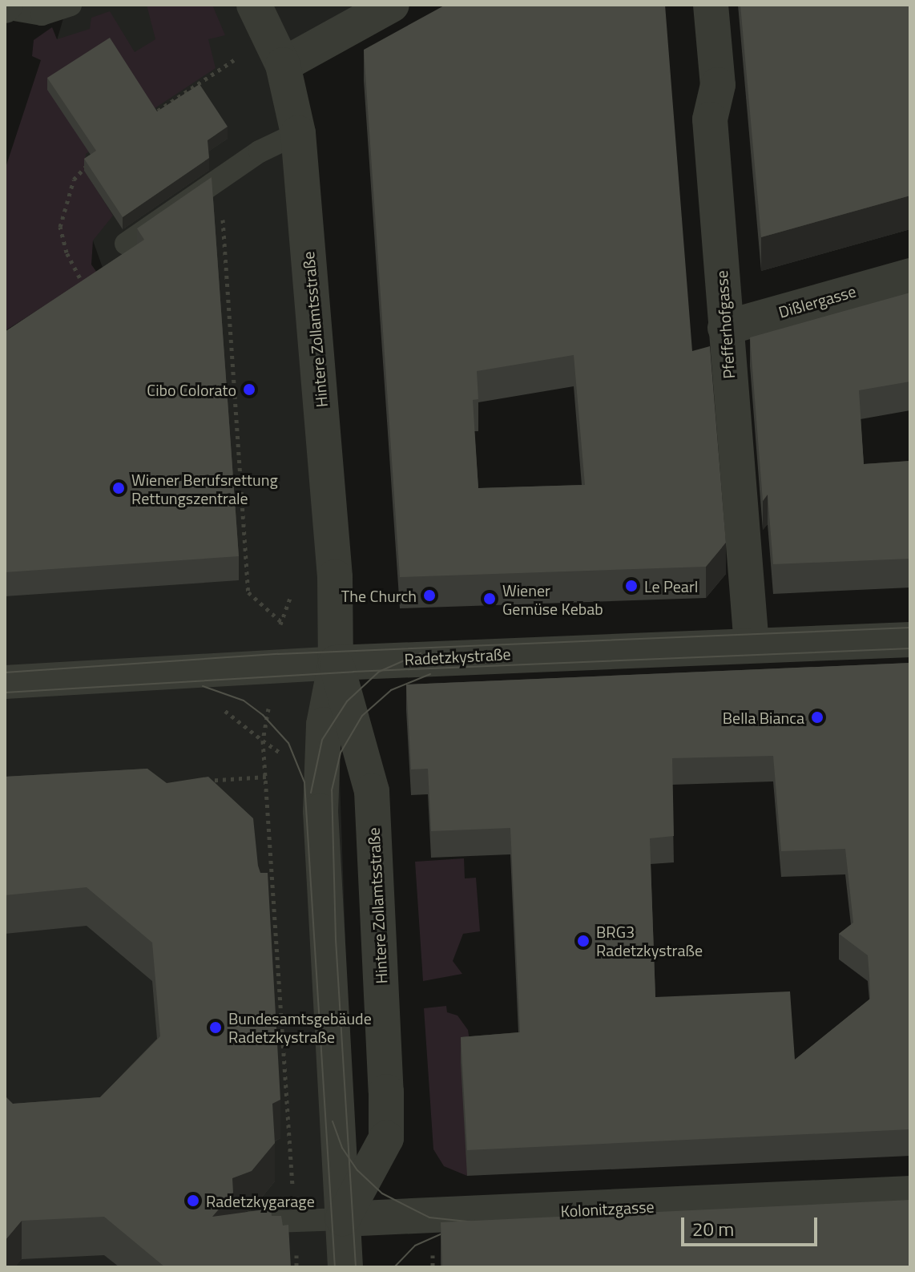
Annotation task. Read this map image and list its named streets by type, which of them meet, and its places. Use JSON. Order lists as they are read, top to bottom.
{
  "streets": {
    "street": [
      "Dißlergasse",
      "Pfefferhofgasse",
      "Hintere Zollamtsstraße",
      "Radetzkystraße",
      "Kolonitzgasse"
    ]
  },
  "crossings": [
    ["Dißlergasse", "Pfefferhofgasse"],
    ["Pfefferhofgasse", "Radetzkystraße"],
    ["Hintere Zollamtsstraße", "Radetzkystraße"],
    ["Hintere Zollamtsstraße", "Kolonitzgasse"]
  ],
  "places": [
    "Cibo Colorato",
    "Wiener Berufsrettung Rettungszentrale",
    "Le Pearl",
    "The Church",
    "Wiener Gemüse Kebab",
    "Bella Bianca",
    "BRG3 Radetzkystraße",
    "Bundesamtsgebäude Radetzkystraße",
    "Radetzkygarage"
  ],
  "scale_bar": "20 m"
}
